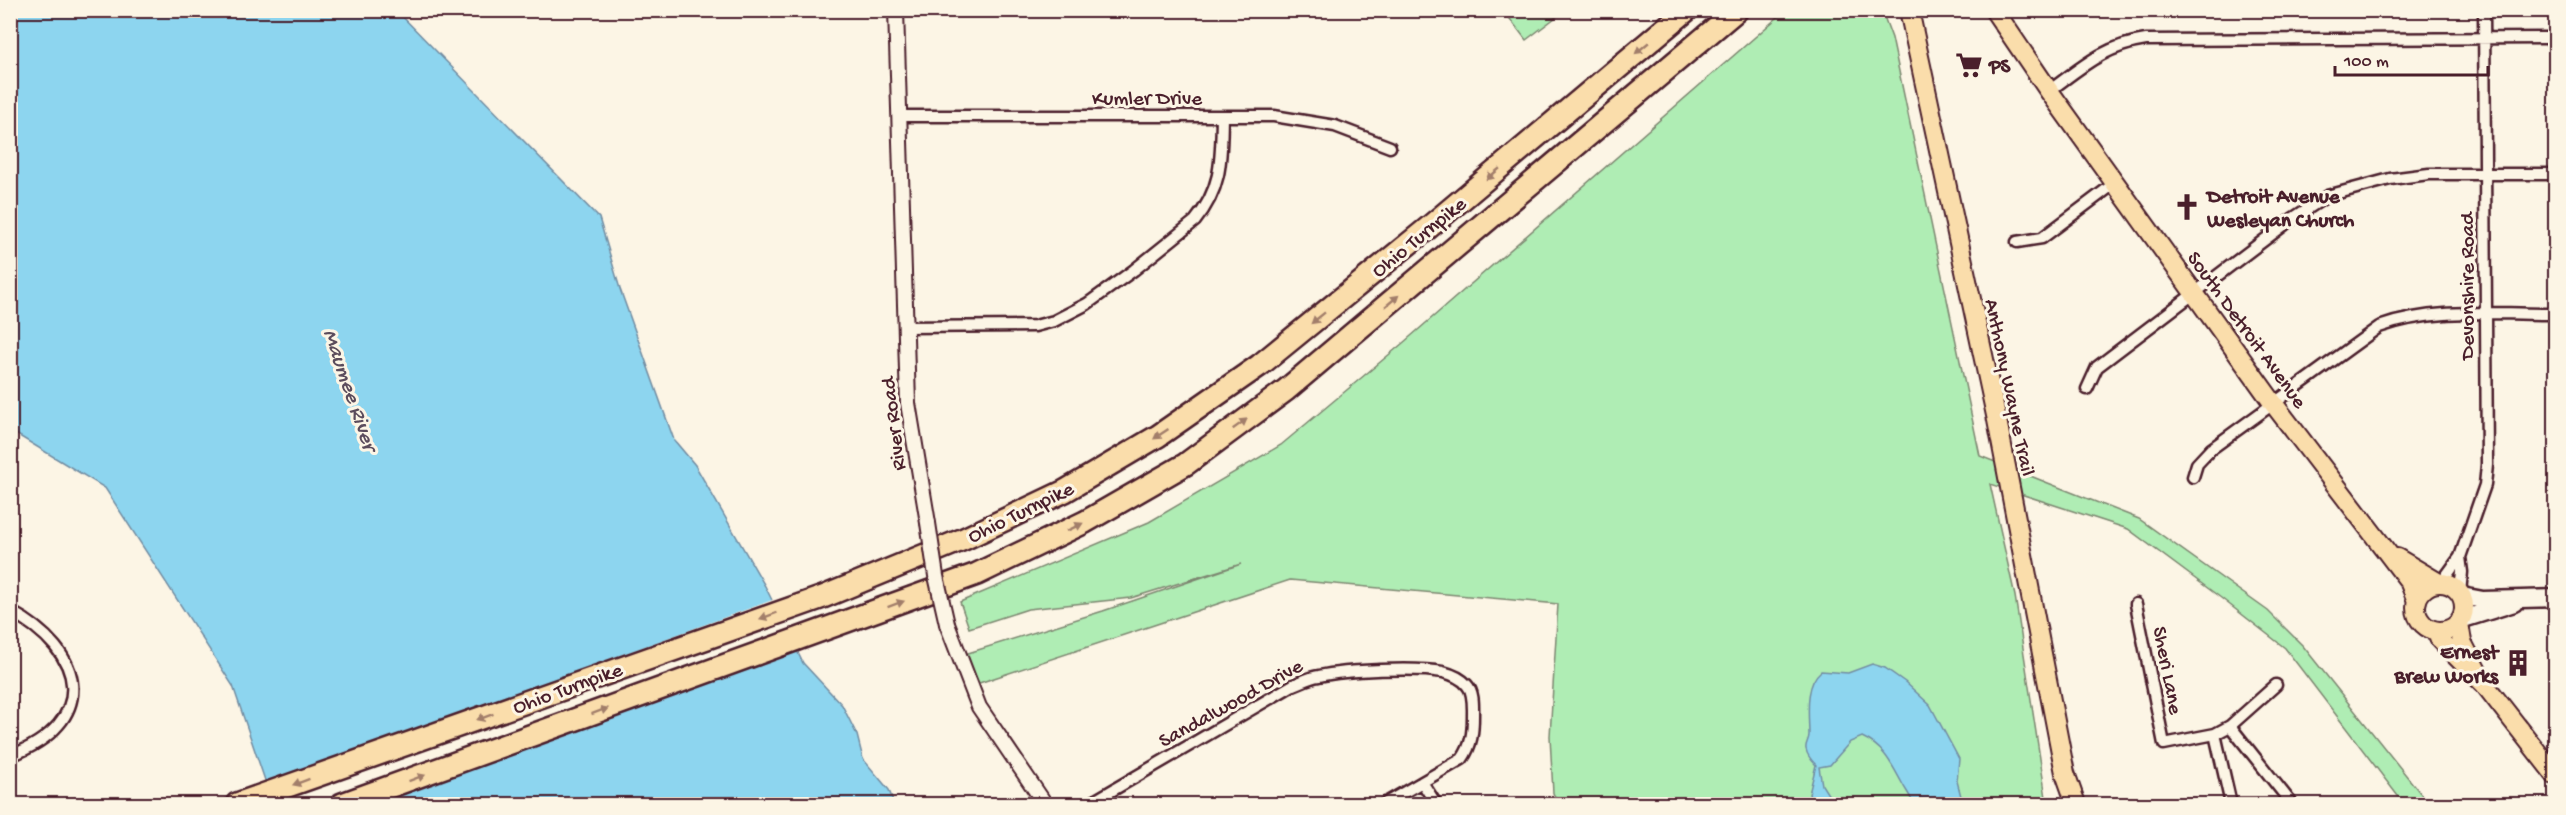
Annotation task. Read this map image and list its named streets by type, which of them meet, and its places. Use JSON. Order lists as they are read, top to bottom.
{
  "streets": {
    "highway": ["Ohio Turnpike"],
    "main road": ["South Detroit Avenue", "Anthony Wayne Trail"],
    "street": [
      "Kumler Drive",
      "Devonshire Road",
      "River Road",
      "Sheri Lane",
      "Sandalwood Drive"
    ]
  },
  "crossings": [
    ["Kumler Drive", "River Road"],
    ["Devonshire Road", "South Detroit Avenue"]
  ],
  "water": ["Maumee River"],
  "places": {
    "supermarket": ["PS"],
    "church": ["Detroit Avenue Wesleyan Church"],
    "building": ["Ernest Brew Works"]
  },
  "scale_bar": "100 m"
}
